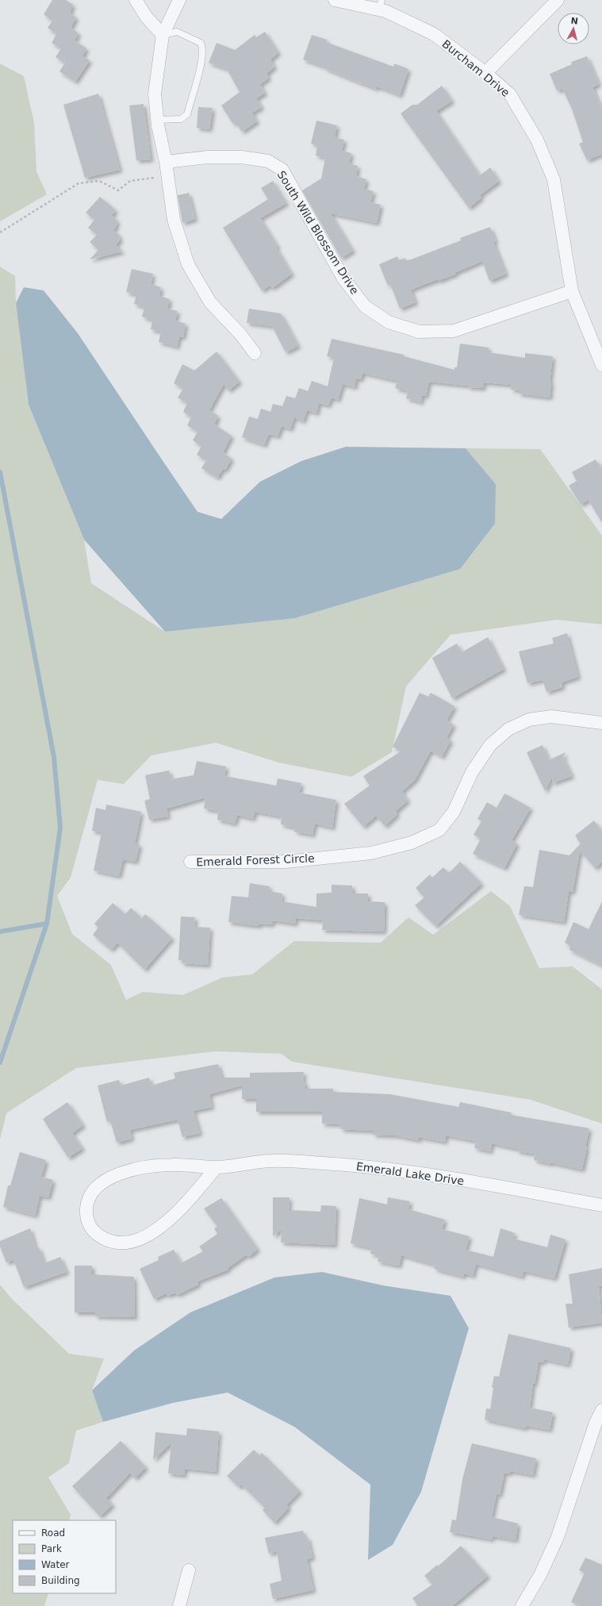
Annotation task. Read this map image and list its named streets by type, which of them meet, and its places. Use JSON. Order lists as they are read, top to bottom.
{
  "streets": {
    "street": [
      "Burcham Drive",
      "South Wild Blossom Drive",
      "Emerald Forest Circle",
      "Emerald Lake Drive"
    ]
  },
  "crossings": [
    ["Burcham Drive", "South Wild Blossom Drive"]
  ],
  "legend": [
    "Road",
    "Park",
    "Water",
    "Building"
  ],
  "north": "top"
}
